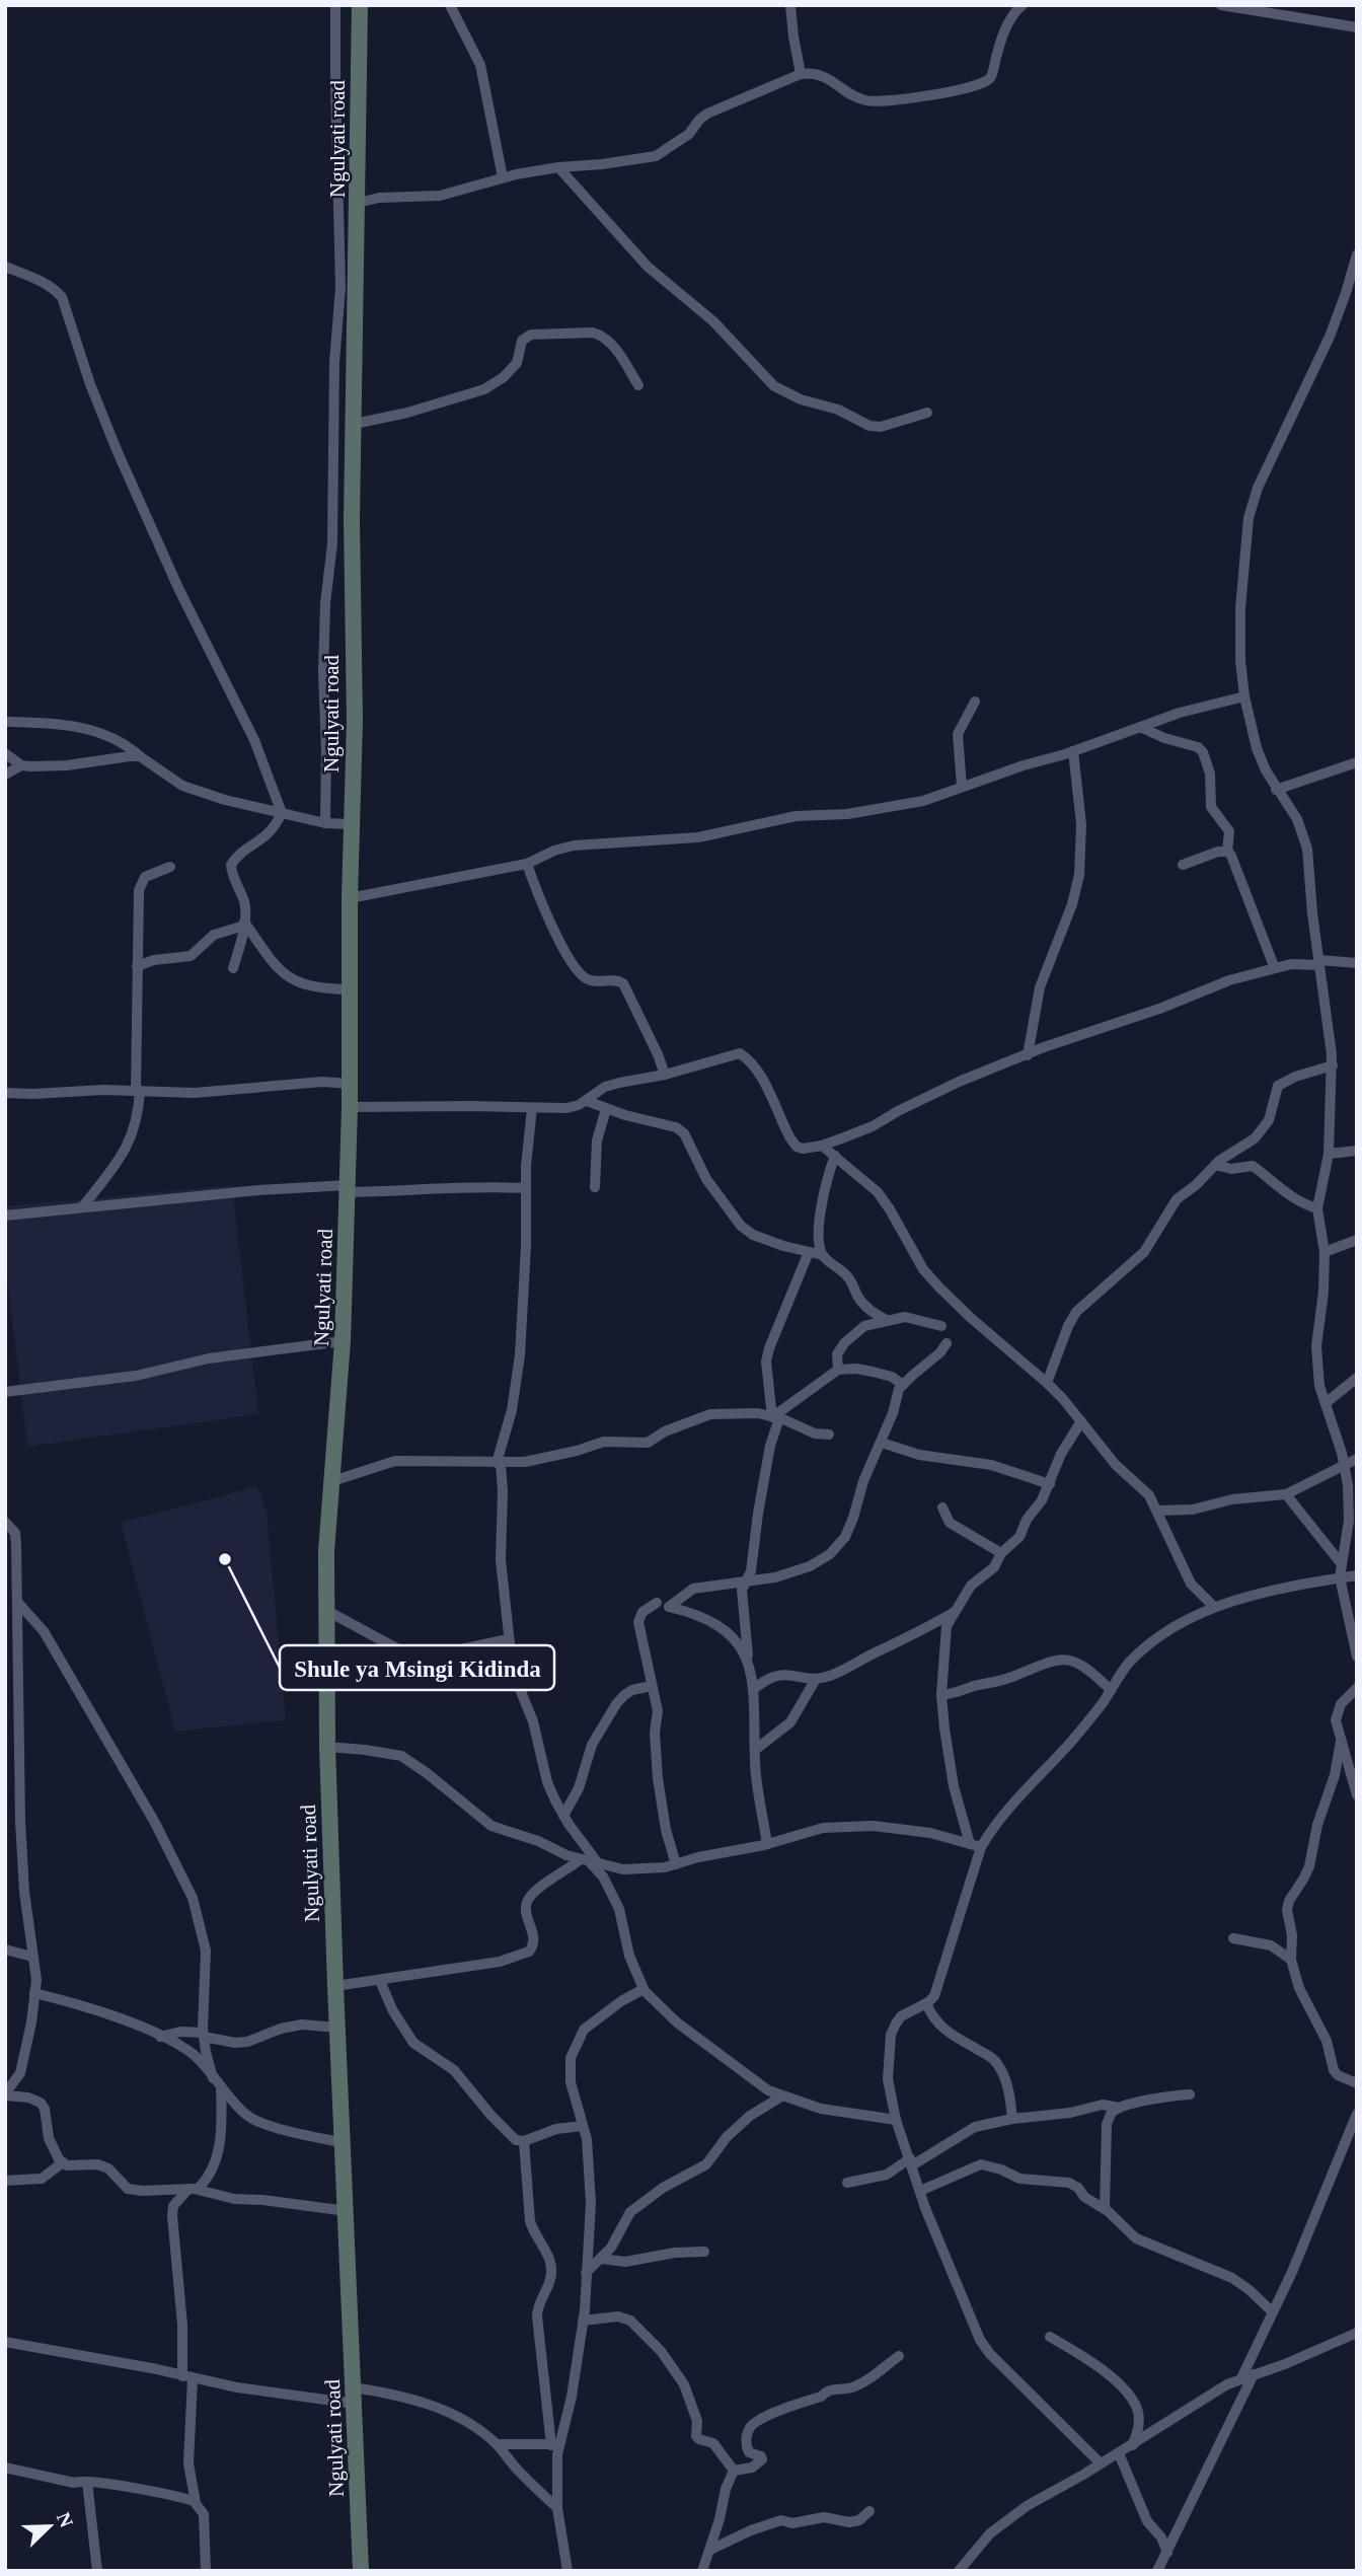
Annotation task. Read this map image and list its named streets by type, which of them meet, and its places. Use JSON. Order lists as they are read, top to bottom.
{
  "streets": {
    "main road": ["Ngulyati road"]
  },
  "places": ["Shule ya Msingi Kidinda"],
  "north": "top right"
}
